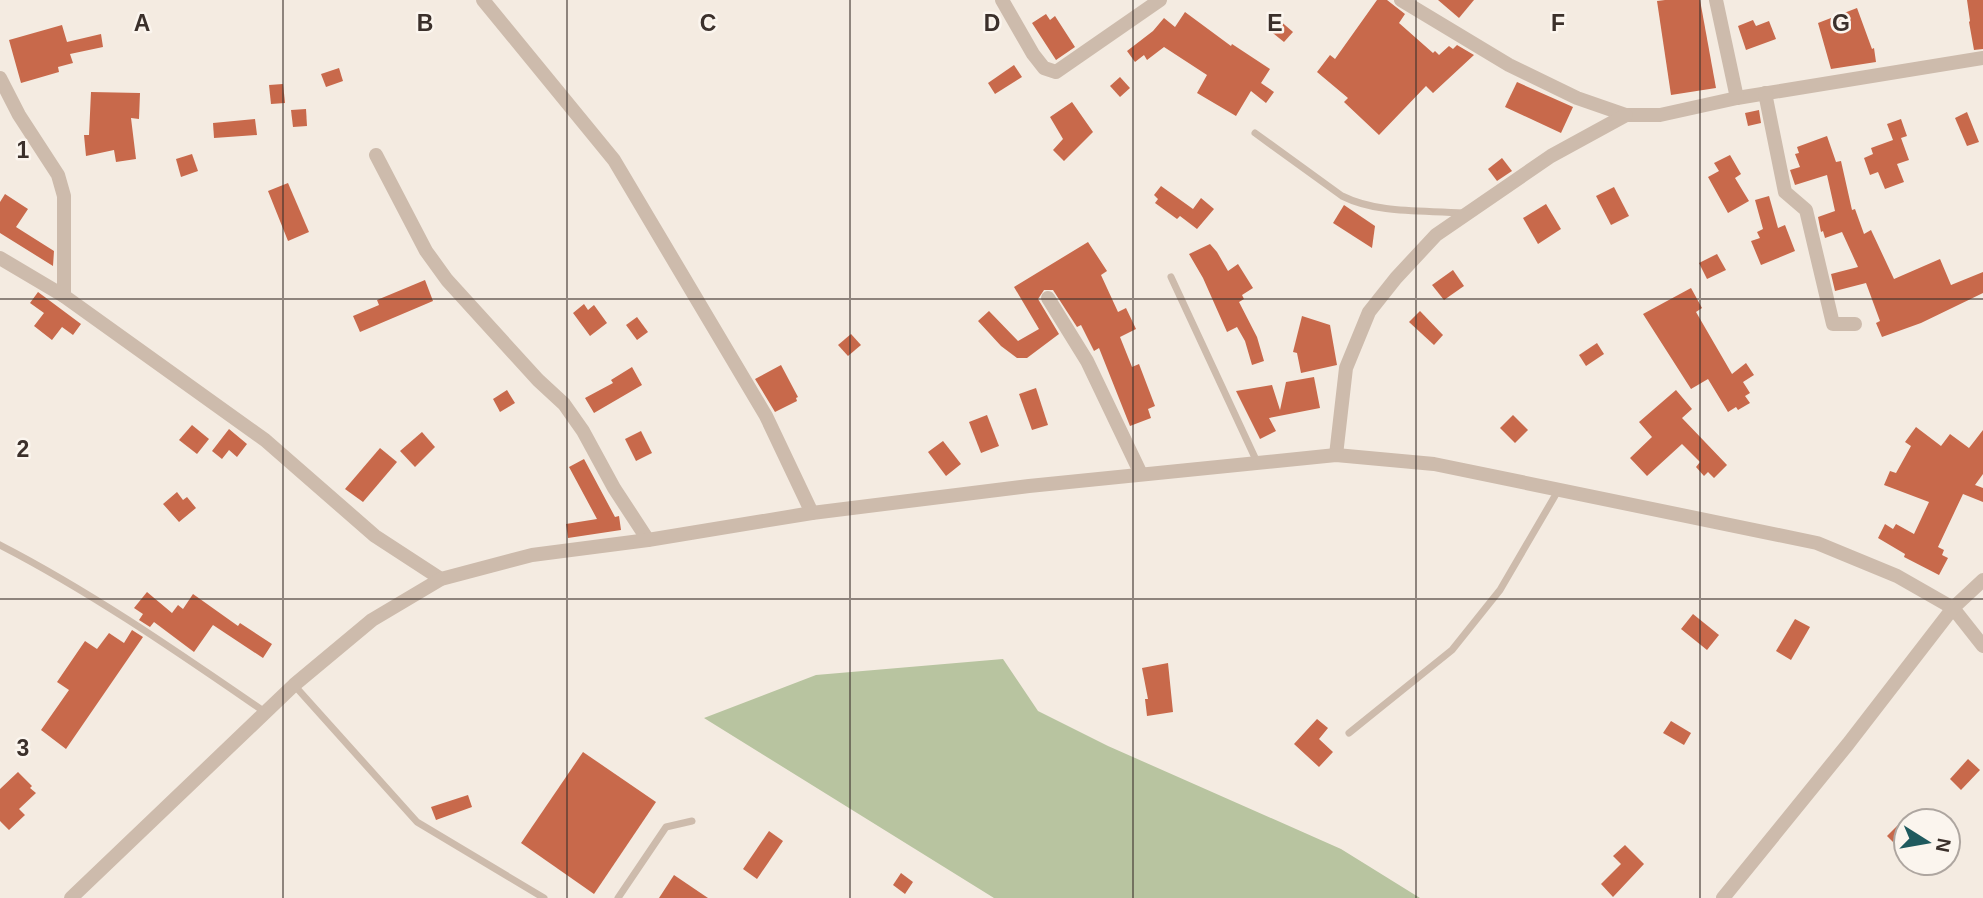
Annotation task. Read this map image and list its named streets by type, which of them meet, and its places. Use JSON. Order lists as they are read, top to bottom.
{
  "north": "right",
  "grid": {
    "columns": [
      "A",
      "B",
      "C",
      "D",
      "E",
      "F",
      "G"
    ],
    "rows": ["1", "2", "3"]
  }
}
